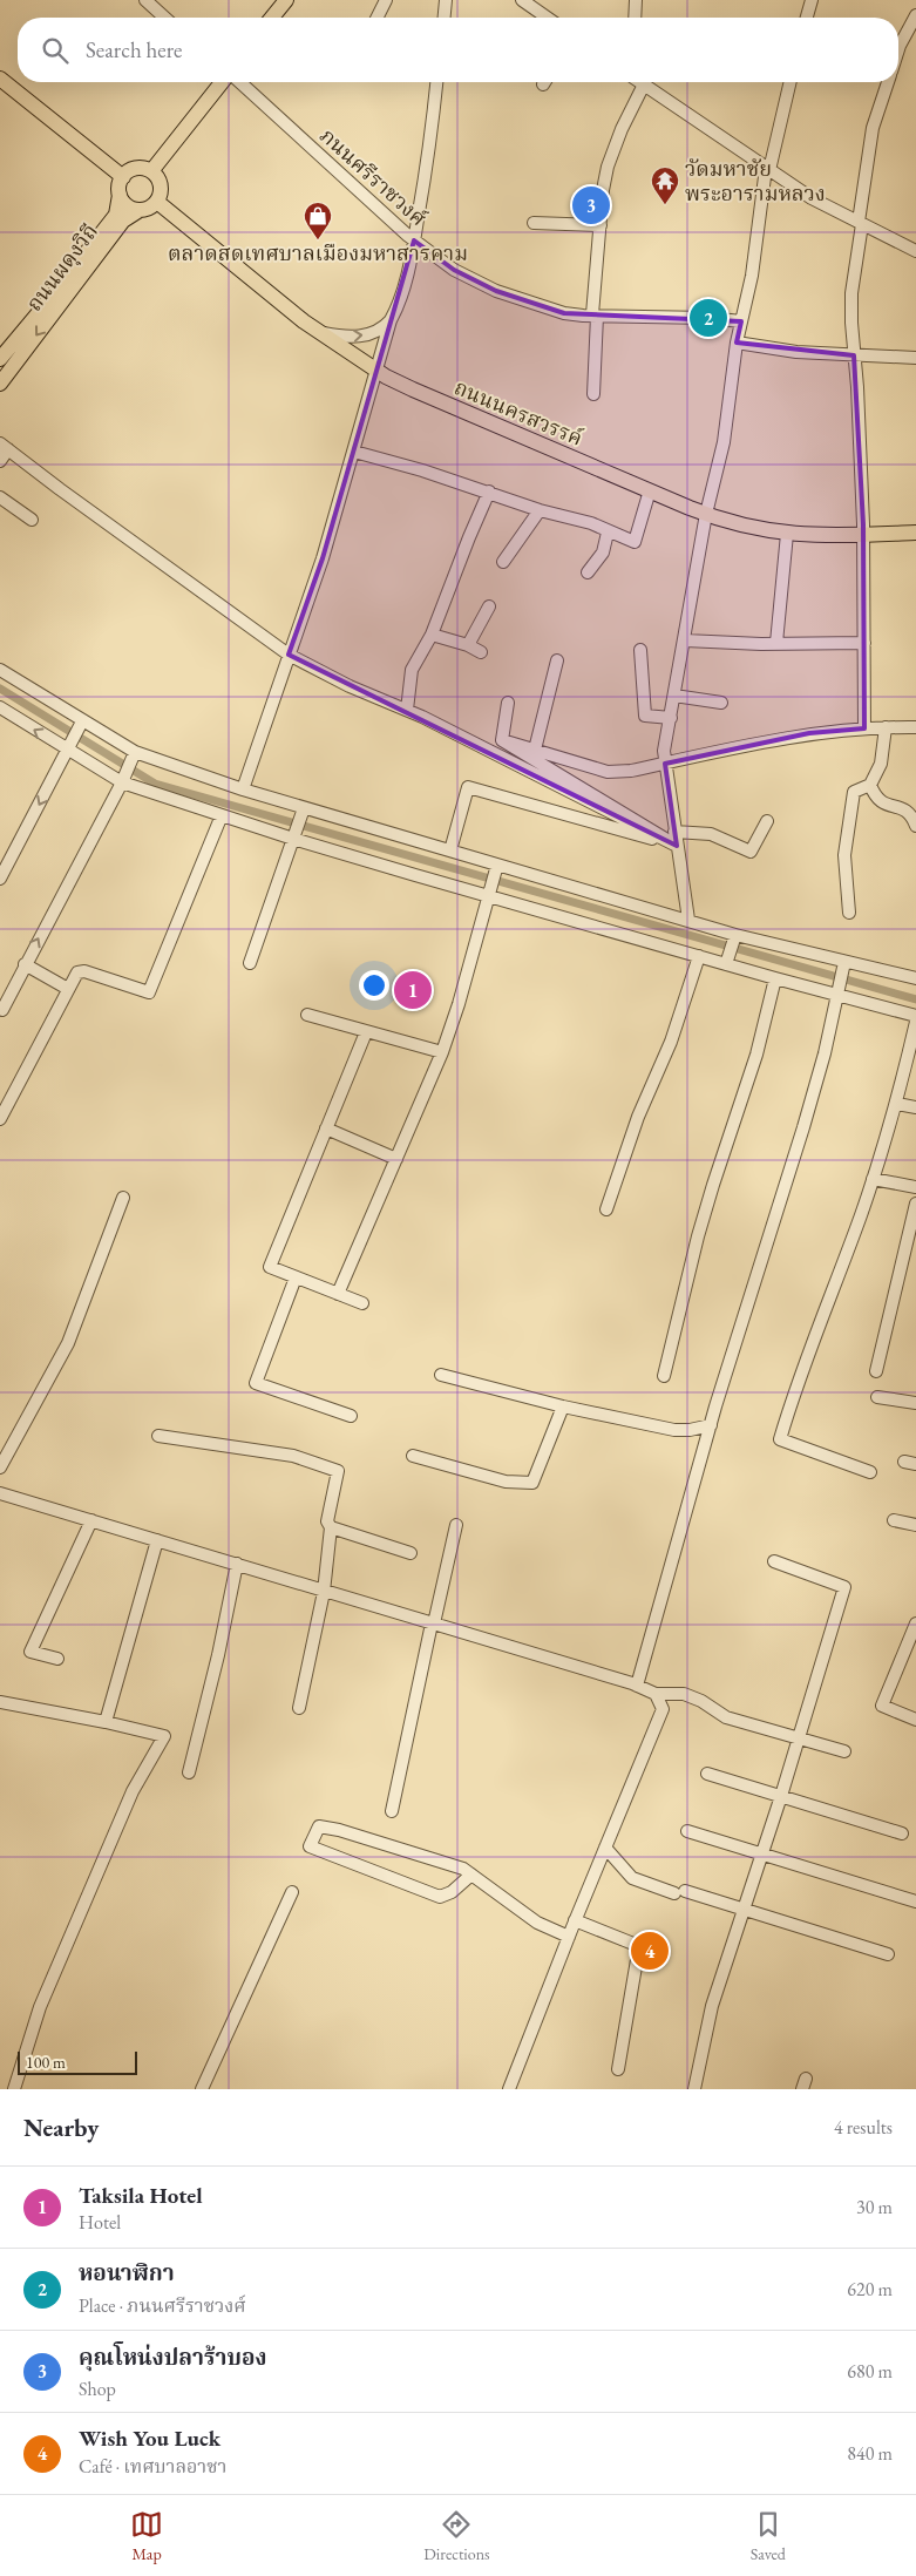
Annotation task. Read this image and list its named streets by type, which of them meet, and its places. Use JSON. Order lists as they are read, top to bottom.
{
  "streets": {
    "main road": ["ถนนผดุงวิถี", "ถนนนครสวรรค์"],
    "street": ["ภนนศรีราชวงศ์"]
  },
  "crossings": [
    ["ถนนผดุงวิถี", "ถนนนครสวรรค์"]
  ],
  "places": {
    "temple": ["วัดมหาชัย พระอารามหลวง"],
    "shop": ["ตลาดสดเทศบาลเมืองมหาสารคาม"]
  },
  "scale_bar": "100 m",
  "page": {
    "search": "Search here",
    "pins": [
      "3",
      "2",
      "1",
      "4"
    ],
    "scale": "100 m",
    "heading": ["Nearby", "4 results"],
    "list": [
      {
        "mark": "1",
        "name": "Taksila Hotel",
        "note": "Hotel",
        "value": "30 m"
      },
      {
        "mark": "2",
        "name": "หอนาฬิกา",
        "note": "Place · ภนนศรีราชวงศ์",
        "value": "620 m"
      },
      {
        "mark": "3",
        "name": "คุณโหน่งปลาร้าบอง",
        "note": "Shop",
        "value": "680 m"
      },
      {
        "mark": "4",
        "name": "Wish You Luck",
        "note": "Café · เทศบาลอาชา",
        "value": "840 m"
      }
    ],
    "nav": ["Map", "Directions", "Saved"]
  }
}
